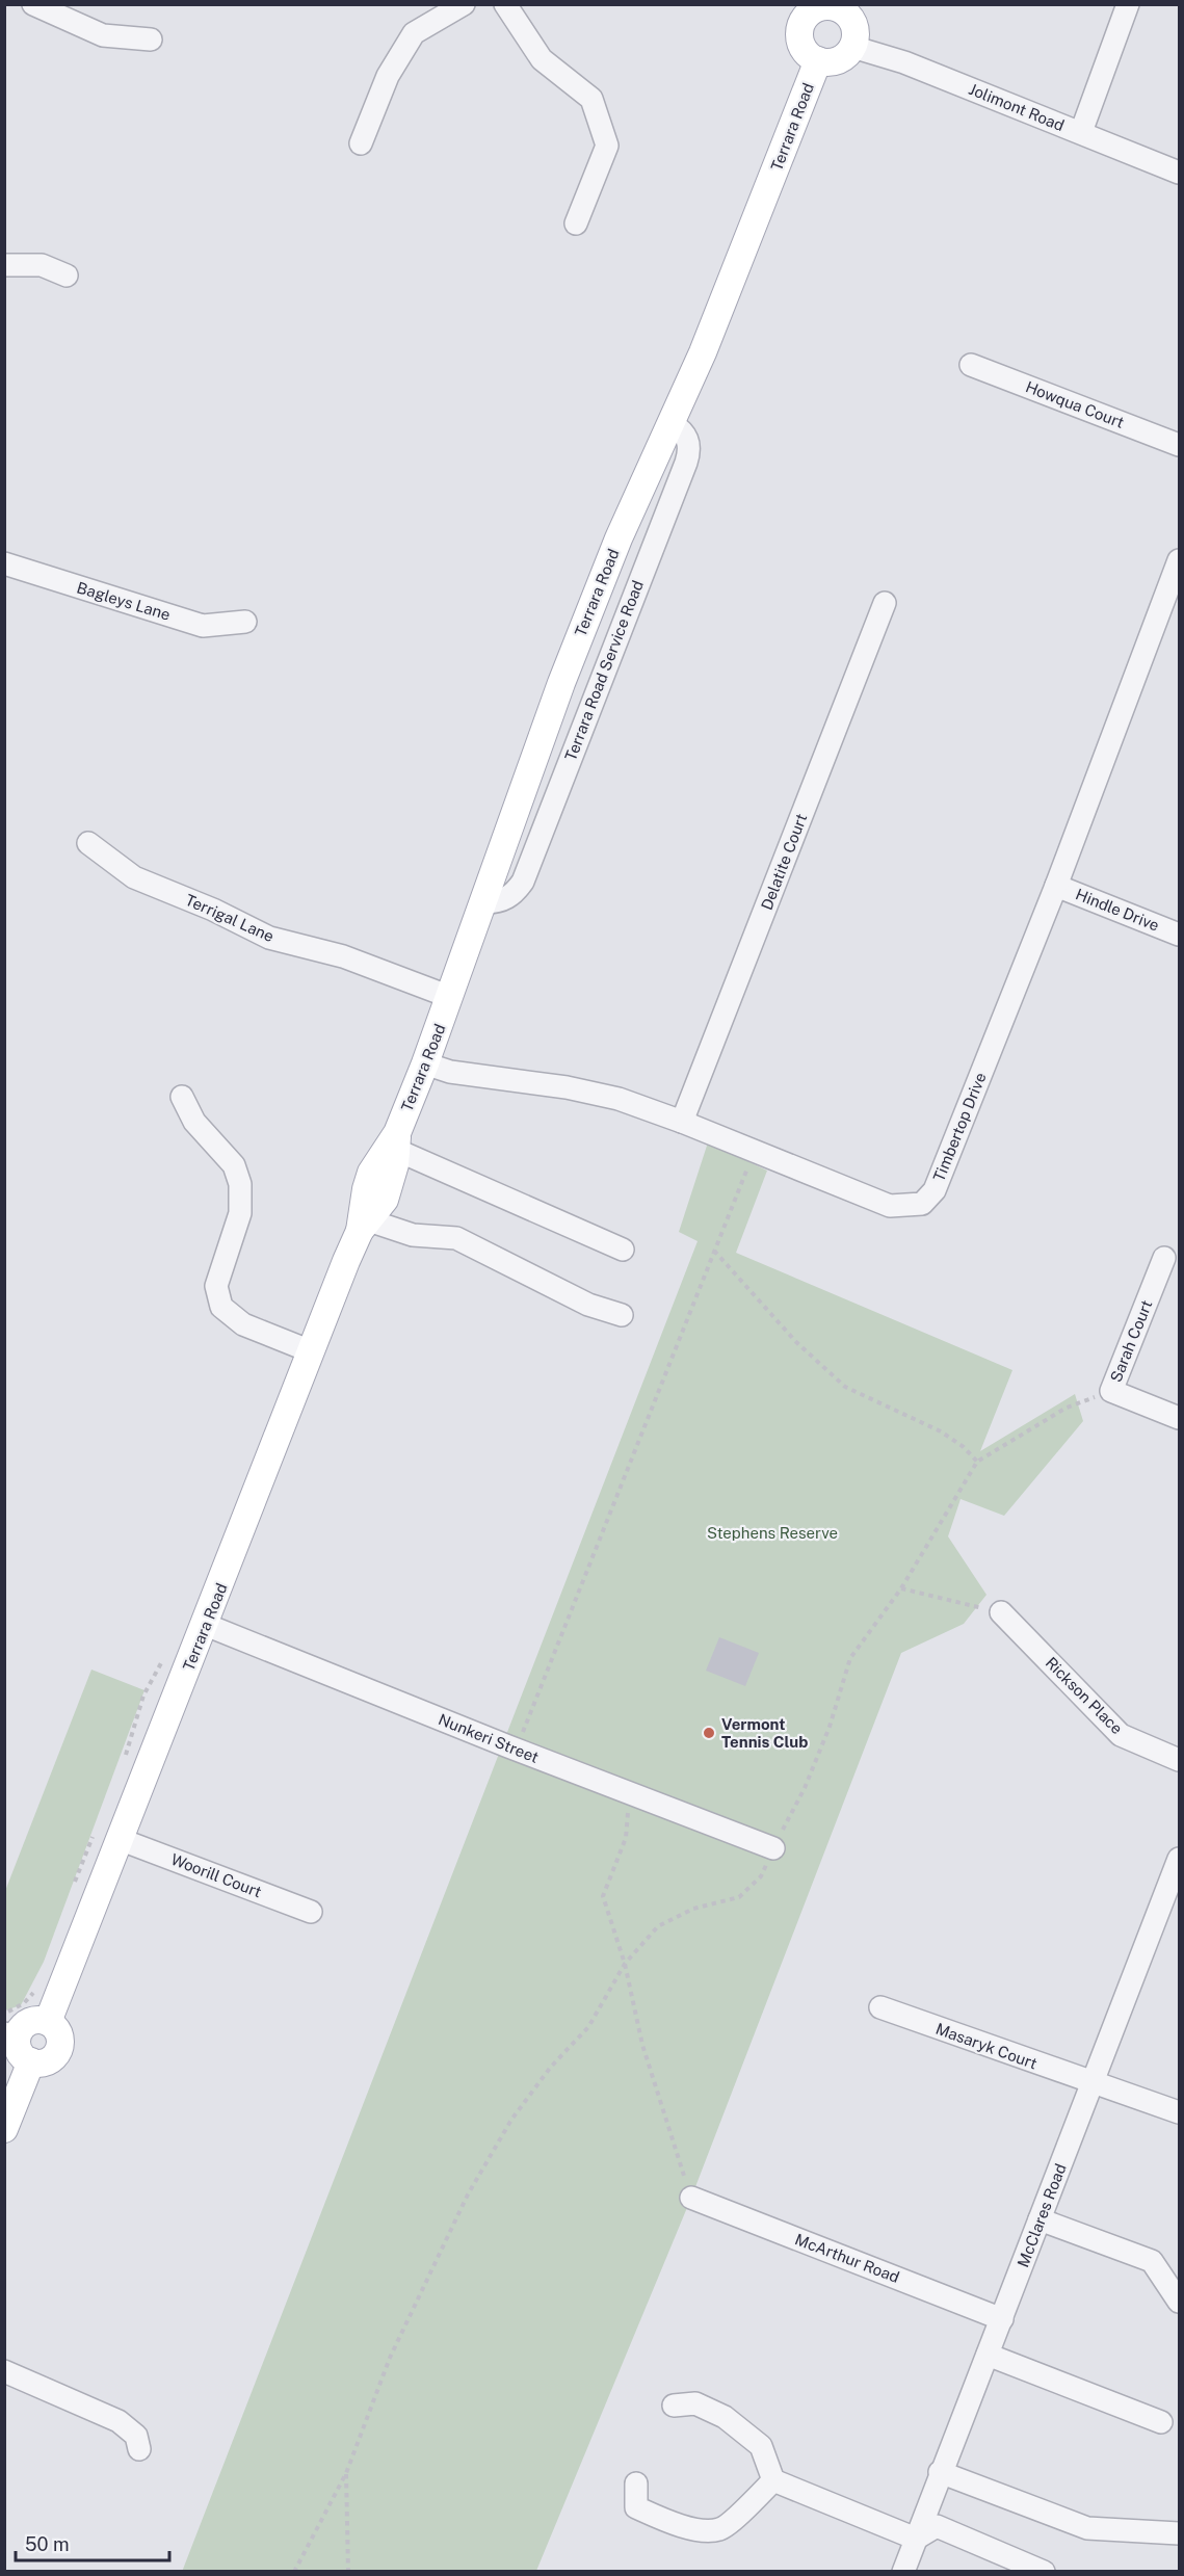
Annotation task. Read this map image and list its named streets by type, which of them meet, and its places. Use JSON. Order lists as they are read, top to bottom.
{
  "streets": {
    "main road": ["Terrara Road"],
    "street": [
      "Jolimont Road",
      "Howqua Court",
      "Bagleys Lane",
      "Terrara Road Service Road",
      "Delatite Court",
      "Hindle Drive",
      "Terrigal Lane",
      "Timbertop Drive",
      "Sarah Court",
      "Rickson Place",
      "Nunkeri Street",
      "Woorill Court",
      "Masaryk Court",
      "McClares Road",
      "McArthur Road"
    ]
  },
  "crossings": [
    ["Jolimont Road", "Terrara Road"],
    ["Terrara Road", "Terrara Road Service Road"],
    ["Terrara Road", "Terrigal Lane"],
    ["Terrara Road", "Timbertop Drive"],
    ["Terrara Road", "Nunkeri Street"],
    ["Terrara Road", "Woorill Court"],
    ["Delatite Court", "Timbertop Drive"],
    ["Hindle Drive", "Timbertop Drive"],
    ["Masaryk Court", "McClares Road"],
    ["McClares Road", "McArthur Road"]
  ],
  "parks": ["Stephens Reserve"],
  "places": ["Vermont Tennis Club"],
  "scale_bar": "50 m"
}
